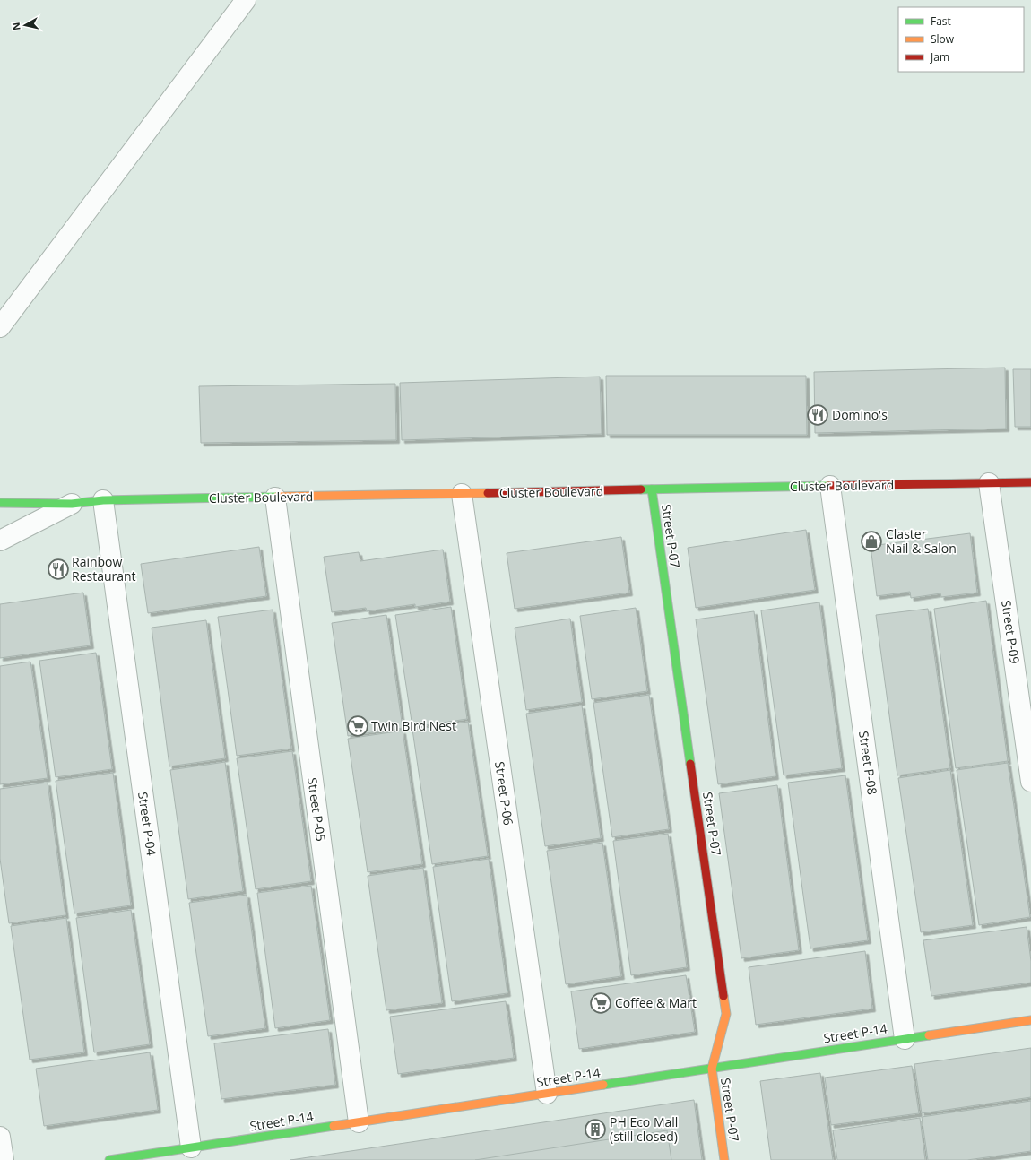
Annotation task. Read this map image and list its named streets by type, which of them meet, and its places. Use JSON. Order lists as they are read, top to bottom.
{
  "streets": {
    "street": [
      "Cluster Boulevard",
      "Street P-07",
      "Street P-09",
      "Street P-08",
      "Street P-06",
      "Street P-05",
      "Street P-04",
      "Street P-14"
    ]
  },
  "crossings": [
    ["Cluster Boulevard", "Street P-07"],
    ["Cluster Boulevard", "Street P-09"],
    ["Cluster Boulevard", "Street P-08"],
    ["Cluster Boulevard", "Street P-06"],
    ["Cluster Boulevard", "Street P-05"],
    ["Cluster Boulevard", "Street P-04"],
    ["Street P-07", "Street P-14"],
    ["Street P-08", "Street P-14"],
    ["Street P-06", "Street P-14"],
    ["Street P-05", "Street P-14"],
    ["Street P-04", "Street P-14"]
  ],
  "places": {
    "restaurant": ["Domino's", "Rainbow Restaurant"],
    "shop": ["Claster Nail & Salon"],
    "supermarket": ["Twin Bird Nest", "Coffee & Mart"],
    "building": ["PH Eco Mall (still closed)"]
  },
  "legend": ["Fast", "Slow", "Jam"],
  "north": "left"
}
